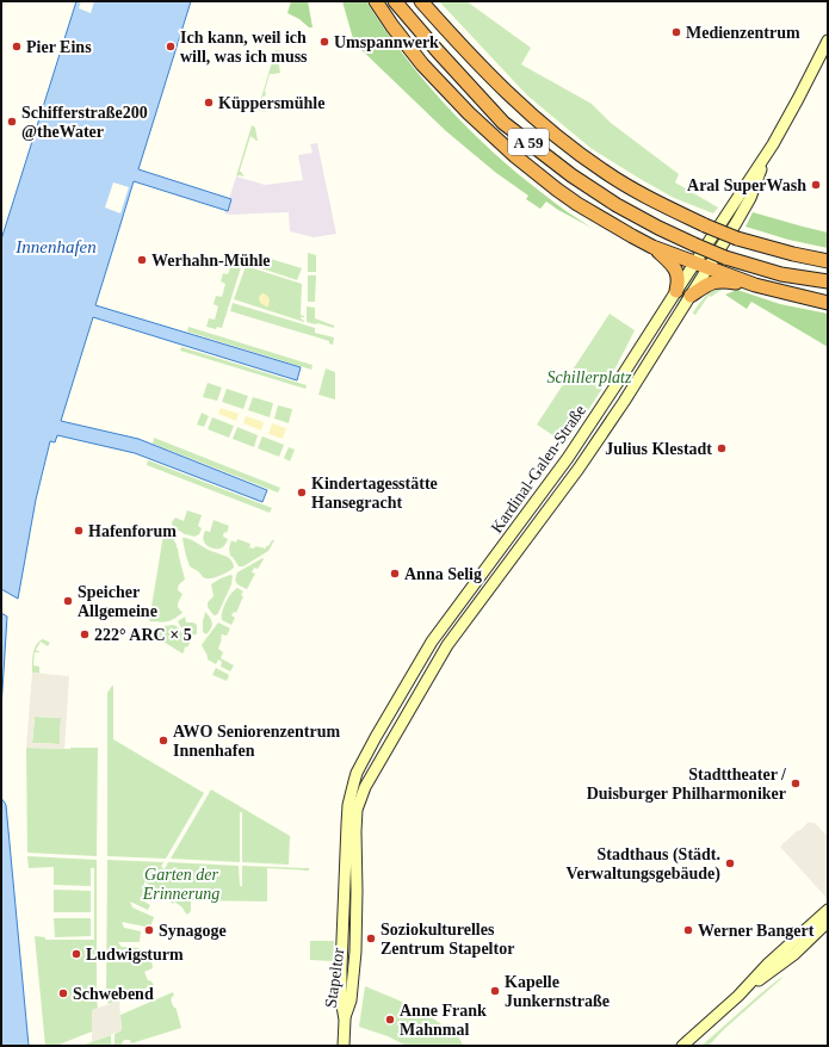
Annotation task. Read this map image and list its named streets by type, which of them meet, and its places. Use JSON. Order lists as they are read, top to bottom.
{
  "streets": {
    "highway": ["A 59"],
    "main road": ["Kardinal-Galen-Straße", "Stapeltor"]
  },
  "crossings": [
    ["Kardinal-Galen-Straße", "Stapeltor"]
  ],
  "water": ["Innenhafen"],
  "parks": ["Schillerplatz", "Garten der Erinnerung"],
  "places": [
    "Medienzentrum",
    "Umspannwerk",
    "Pier Eins",
    "Ich kann, weil ich will, was ich muss",
    "Küppersmühle",
    "Schifferstraße200 @theWater",
    "Aral SuperWash",
    "Werhahn-Mühle",
    "Julius Klestadt",
    "Kindertagesstätte Hansegracht",
    "Hafenforum",
    "Anna Selig",
    "Speicher Allgemeine",
    "222° ARC × 5",
    "AWO Seniorenzentrum Innenhafen",
    "Stadttheater / Duisburger Philharmoniker",
    "Stadthaus (Städt. Verwaltungsgebäude)",
    "Synagoge",
    "Werner Bangert",
    "Soziokulturelles Zentrum Stapeltor",
    "Ludwigsturm",
    "Kapelle Junkernstraße",
    "Schwebend",
    "Anne Frank Mahnmal"
  ]
}
